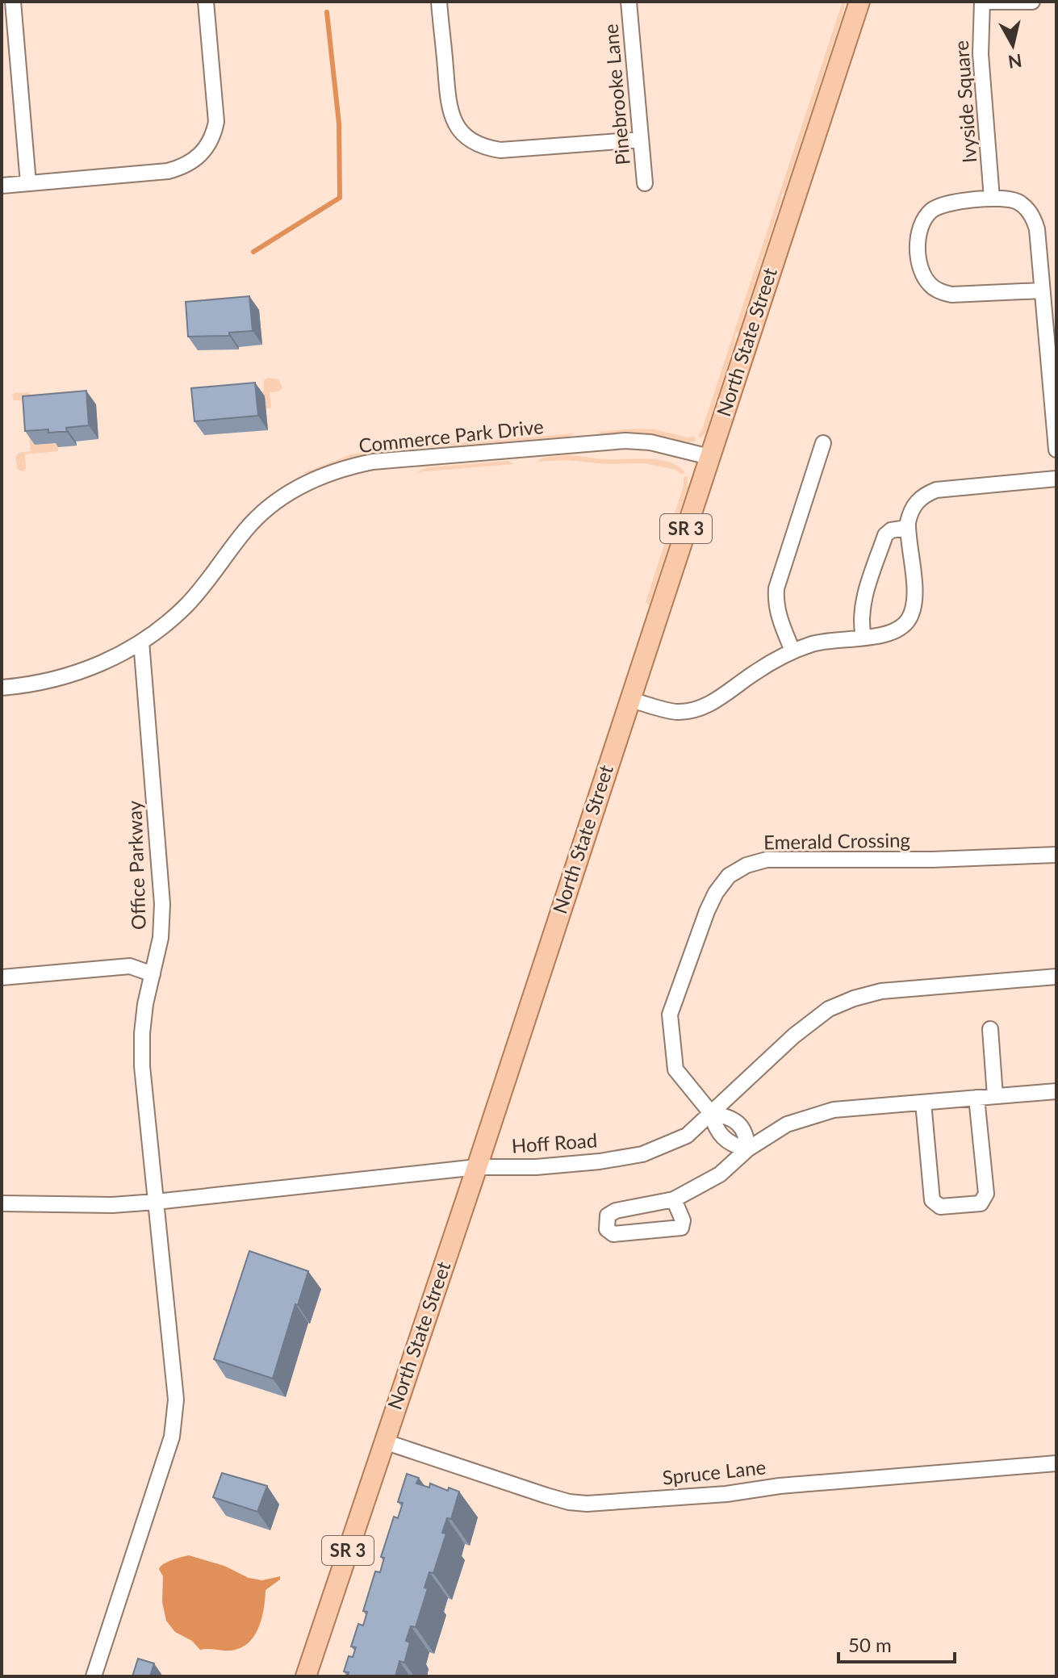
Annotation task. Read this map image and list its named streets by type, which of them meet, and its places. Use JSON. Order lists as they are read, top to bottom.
{
  "streets": {
    "main road": ["North State Street", "SR 3"],
    "street": [
      "Pinebrooke Lane",
      "Ivyside Square",
      "Commerce Park Drive",
      "Emerald Crossing",
      "Office Parkway",
      "Hoff Road",
      "Spruce Lane"
    ]
  },
  "crossings": [
    ["North State Street", "Commerce Park Drive"],
    ["North State Street", "Hoff Road"],
    ["North State Street", "Spruce Lane"],
    ["Commerce Park Drive", "Office Parkway"],
    ["Emerald Crossing", "Hoff Road"],
    ["Office Parkway", "Hoff Road"]
  ],
  "scale_bar": "50 m",
  "north": "bottom"
}
